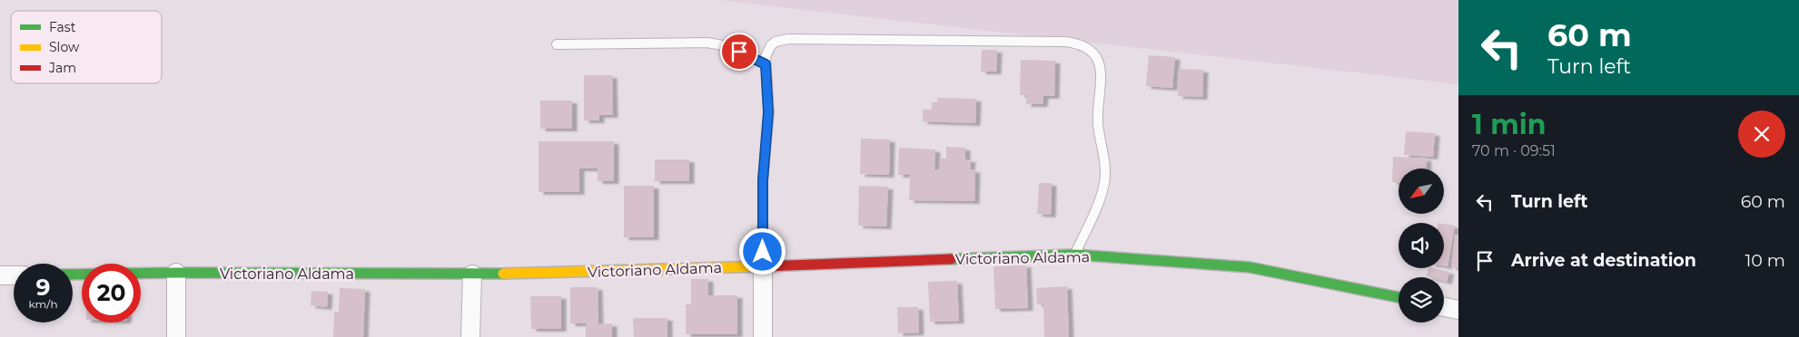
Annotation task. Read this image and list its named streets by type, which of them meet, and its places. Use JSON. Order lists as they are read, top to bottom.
{
  "streets": {
    "street": ["Victoriano Aldama"]
  },
  "legend": ["Fast", "Slow", "Jam"],
  "north": "bottom left",
  "page": {
    "turn": ["60 m", "Turn left"],
    "heading": ["1 min", "70 m · 09:51"],
    "list": [
      {
        "name": "Turn left",
        "value": "60 m"
      },
      {
        "name": "Arrive at destination",
        "value": "10 m"
      }
    ],
    "speed": "9 km/h",
    "limit": "20"
  }
}
